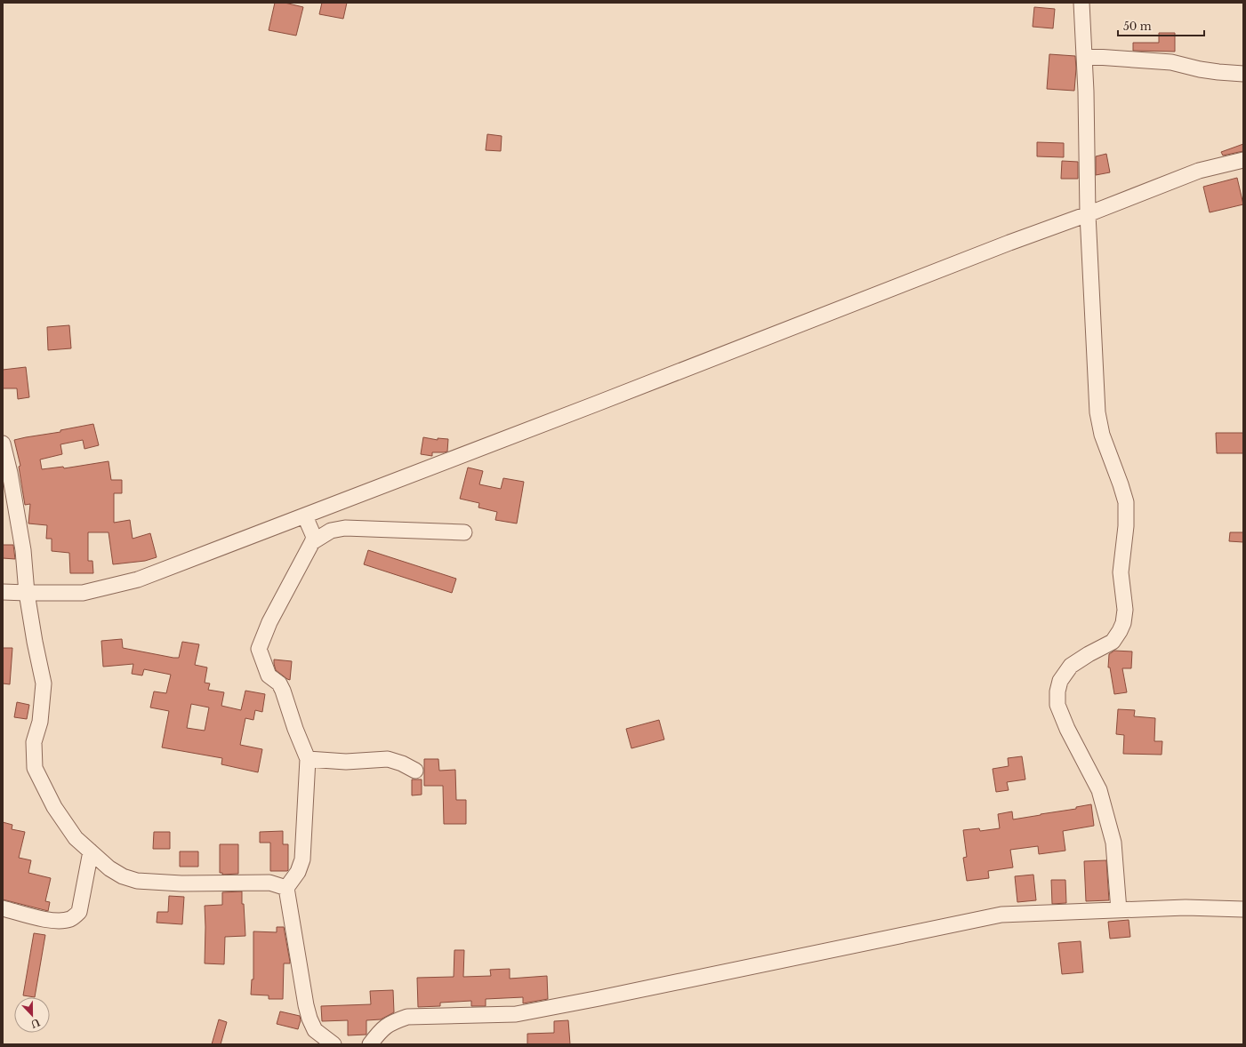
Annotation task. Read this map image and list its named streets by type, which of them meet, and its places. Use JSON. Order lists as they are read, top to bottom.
{
  "scale_bar": "50 m",
  "north": "bottom"
}
